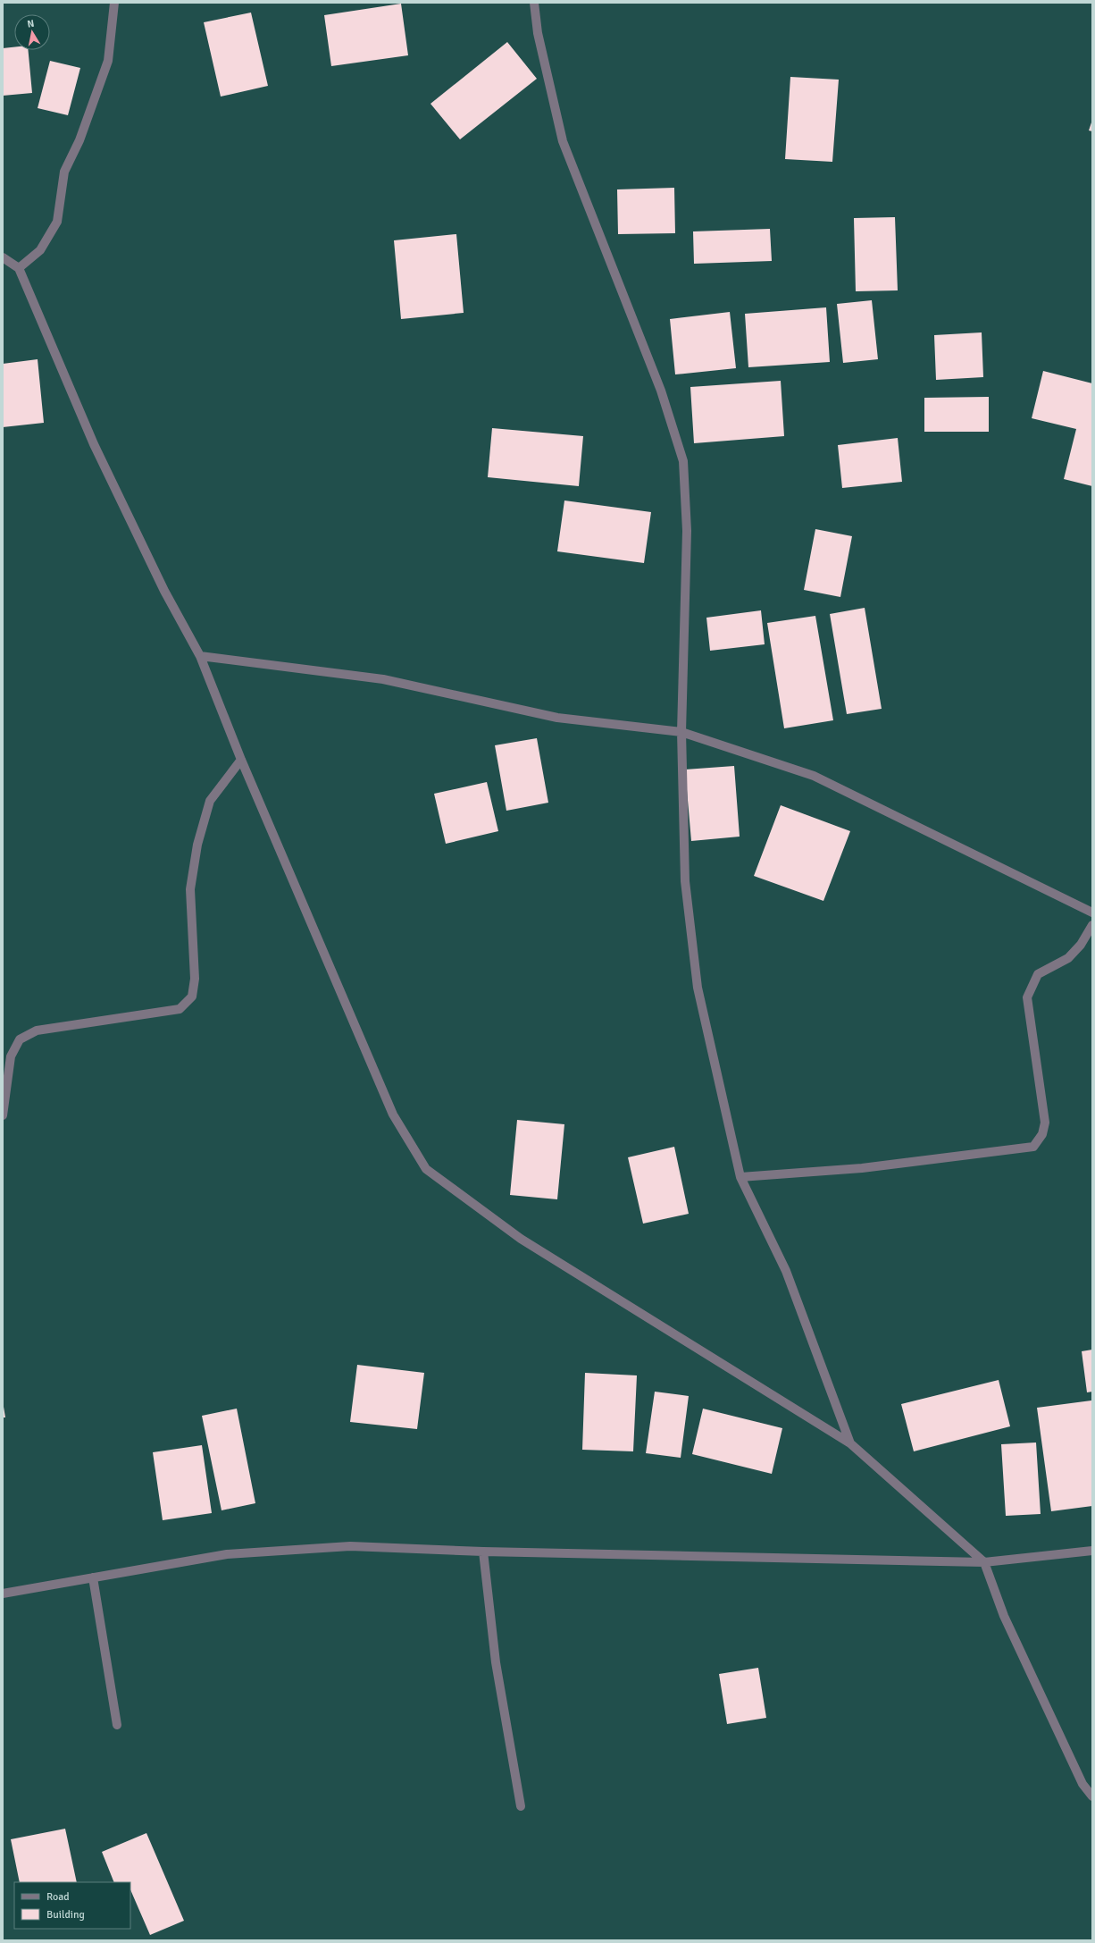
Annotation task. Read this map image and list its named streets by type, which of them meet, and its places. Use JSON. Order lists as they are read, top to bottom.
{
  "legend": ["Road", "Building"],
  "north": "top"
}
